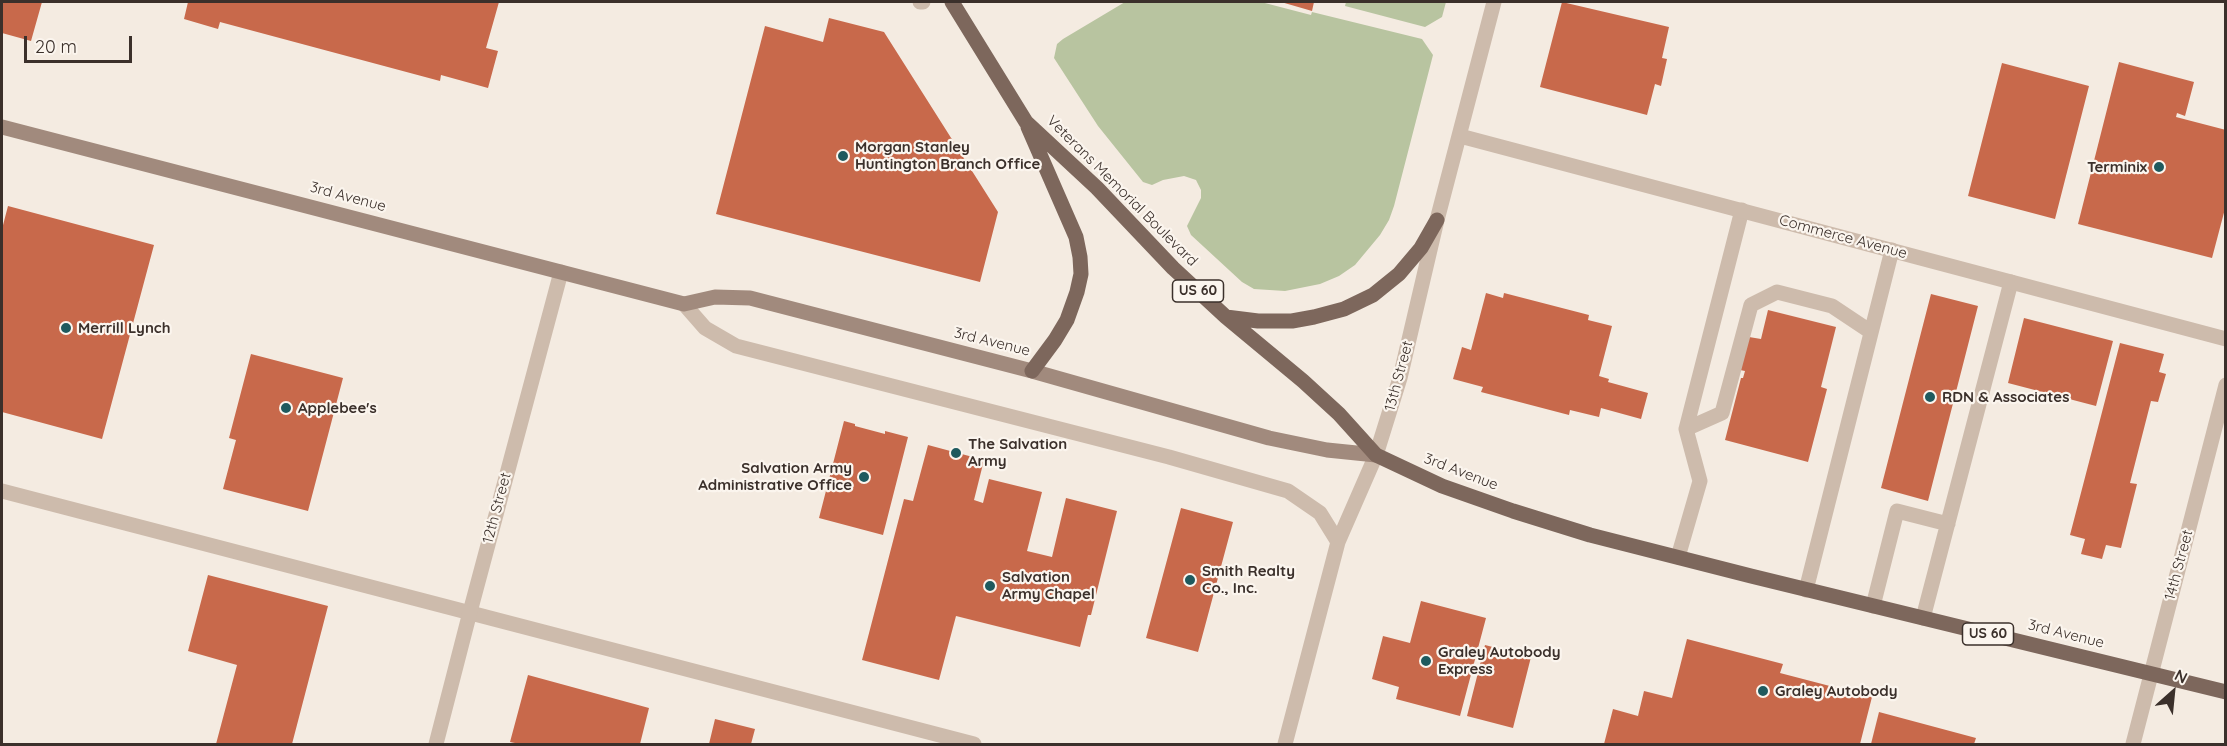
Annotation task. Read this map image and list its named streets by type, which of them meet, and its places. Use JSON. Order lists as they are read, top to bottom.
{
  "streets": {
    "main road": ["Veterans Memorial Boulevard", "3rd Avenue", "US 60"],
    "street": [
      "Commerce Avenue",
      "13th Street",
      "12th Street",
      "14th Street"
    ]
  },
  "crossings": [
    ["Veterans Memorial Boulevard", "3rd Avenue"],
    ["Veterans Memorial Boulevard", "13th Street"],
    ["3rd Avenue", "13th Street"],
    ["3rd Avenue", "12th Street"],
    ["3rd Avenue", "14th Street"],
    ["Commerce Avenue", "13th Street"]
  ],
  "places": [
    "Morgan Stanley Huntington Branch Office",
    "Terminix",
    "Merrill Lynch",
    "RDN & Associates",
    "Applebee's",
    "The Salvation Army",
    "Salvation Army Administrative Office",
    "Smith Realty Co., Inc.",
    "Salvation Army Chapel",
    "Graley Autobody Express",
    "Graley Autobody"
  ],
  "scale_bar": "20 m",
  "north": "top right"
}
